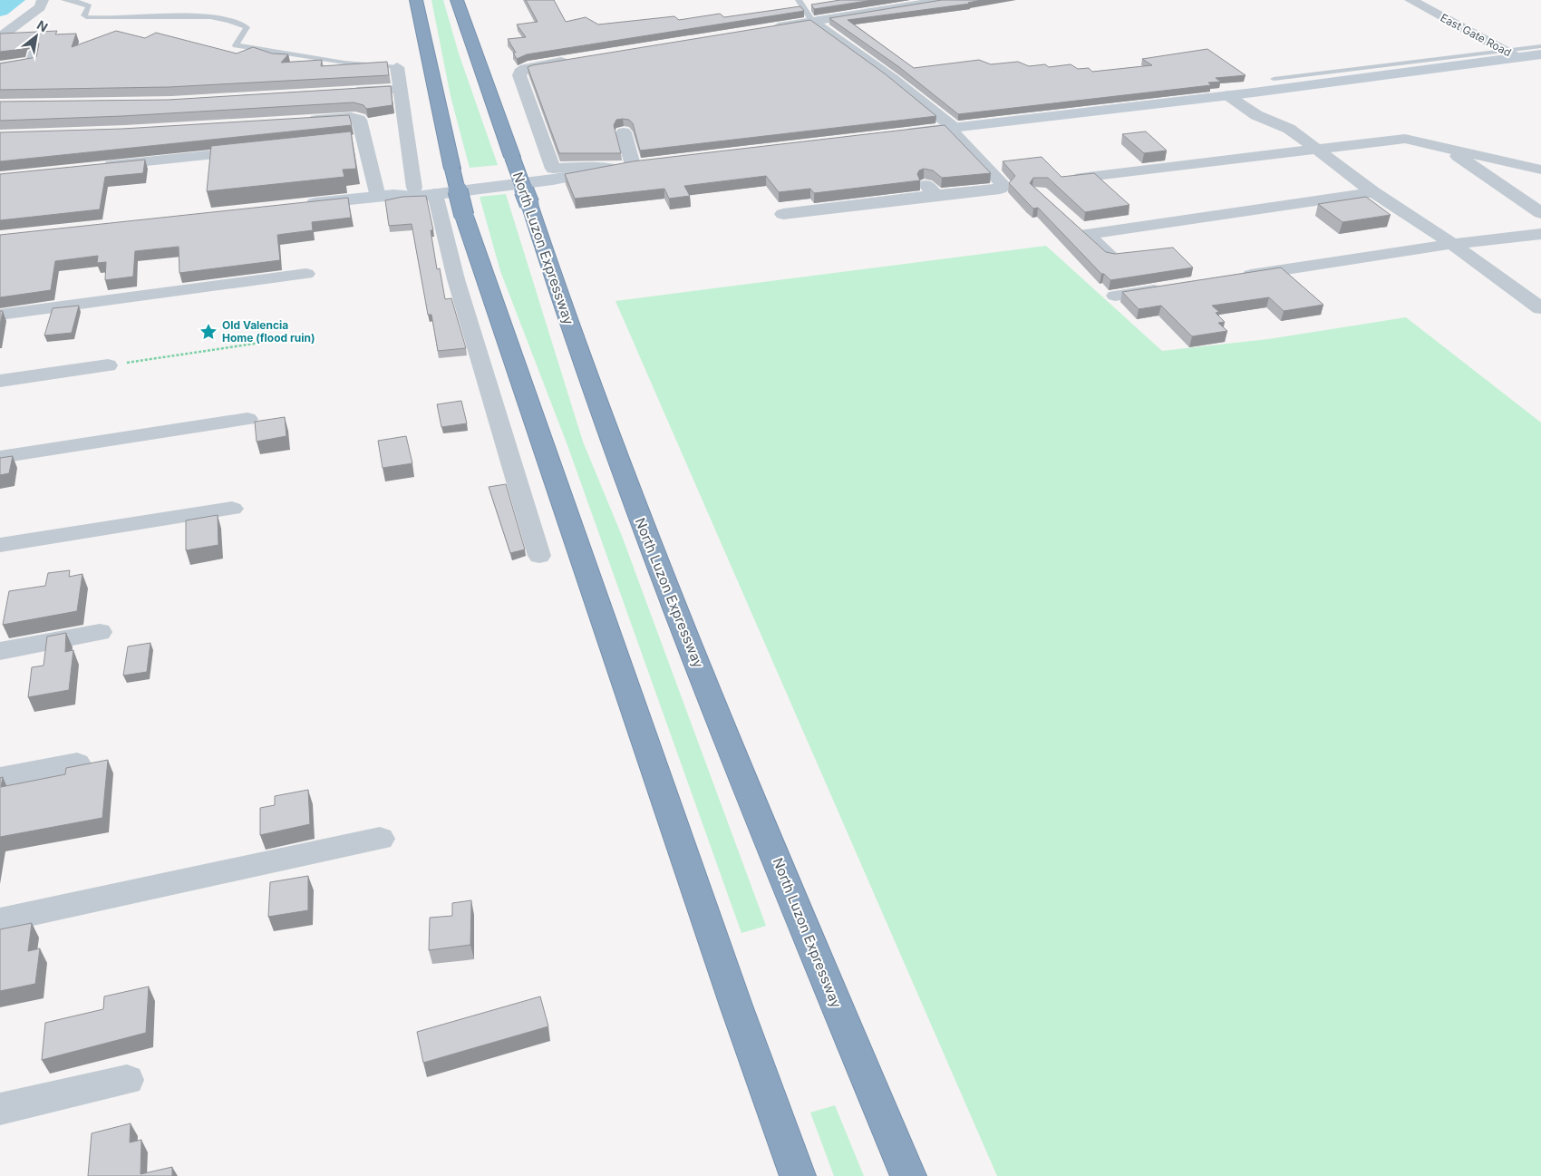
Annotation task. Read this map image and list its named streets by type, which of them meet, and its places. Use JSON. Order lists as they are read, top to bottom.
{
  "streets": {
    "highway": ["North Luzon Expressway"],
    "street": ["East Gate Road"]
  },
  "places": {
    "place": ["Old Valencia Home (flood ruin)"]
  },
  "north": "top right"
}
